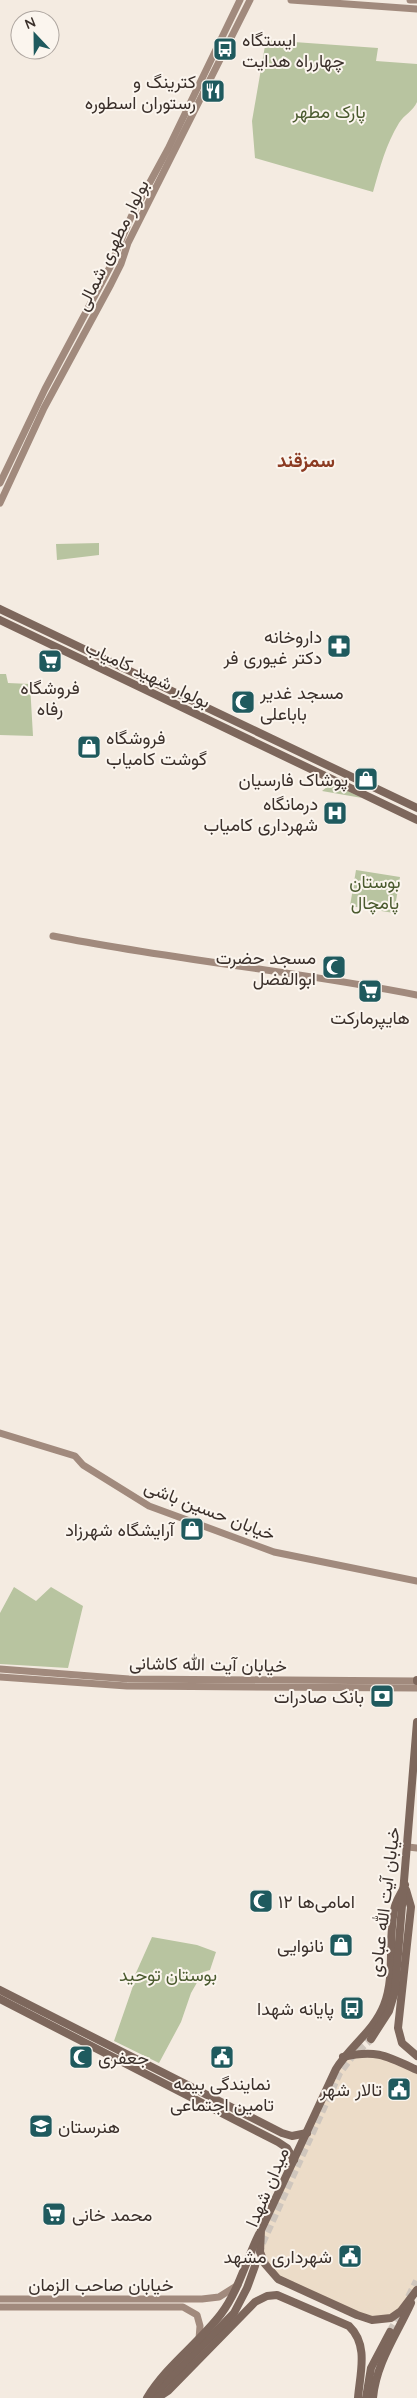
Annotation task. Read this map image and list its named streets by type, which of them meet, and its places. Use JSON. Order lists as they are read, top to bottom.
{
  "streets": {
    "main road": [
      "بولوار مطهری شمالی",
      "بولوار شهید کامیاب",
      "خیابان حسین باشی",
      "خیابان آیت الله کاشانی",
      "خیابان آیت الله عبادی",
      "میدان شهدا",
      "خیابان صاحب الزمان"
    ]
  },
  "crossings": [
    ["خیابان آیت الله عبادی", "میدان شهدا"]
  ],
  "districts": ["سمزقند"],
  "parks": ["پارک مطهر", "بوستان پامچال", "بوستان توحید"],
  "places": {
    "bus stop": ["ایستگاه چهارراه هدایت", "پایانه شهدا"],
    "restaurant": ["کترینگ و رستوران اسطوره"],
    "pharmacy": ["داروخانه دکتر غیوری فر"],
    "supermarket": ["فروشگاه رفاه", "هایپرمارکت", "محمد خانی"],
    "mosque": [
      "مسجد غدیر باباعلی",
      "مسجد حضرت ابوالفضل",
      "۱۲ امامی‌ها",
      "جعفری"
    ],
    "shop": [
      "فروشگاه گوشت کامیاب",
      "پوشاک فارسیان",
      "آرایشگاه شهرزاد",
      "نانوایی"
    ],
    "hospital": ["درمانگاه شهرداری کامیاب"],
    "bank": ["بانک صادرات"],
    "public building": ["نمایندگی بیمه تامین اجتماعی", "تالار شهر", "شهرداری مشهد"],
    "school or university": ["هنرستان"]
  },
  "north": "top"
}
